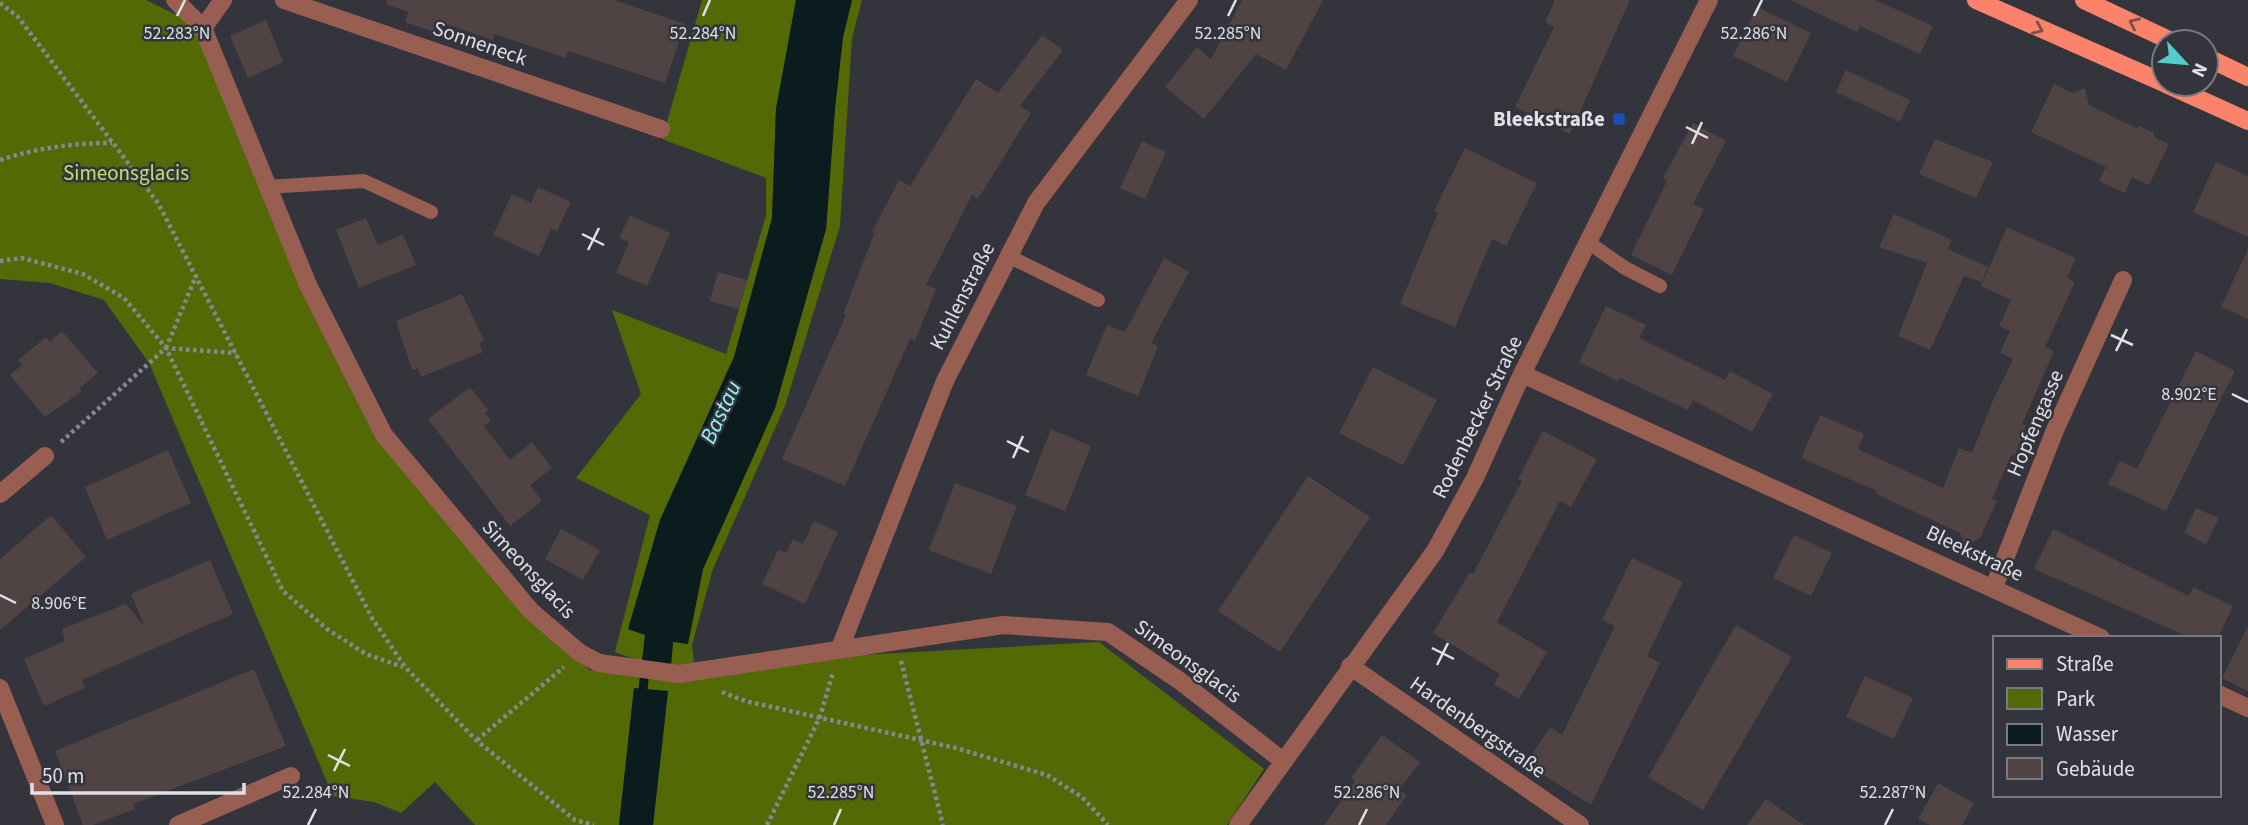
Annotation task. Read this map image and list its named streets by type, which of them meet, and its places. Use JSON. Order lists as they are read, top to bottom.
{
  "streets": {
    "street": [
      "Sonneneck",
      "Kuhlenstraße",
      "Rodenbecker Straße",
      "Hopfengasse",
      "Bleekstraße",
      "Simeonsglacis",
      "Hardenbergstraße"
    ]
  },
  "crossings": [
    ["Kuhlenstraße", "Simeonsglacis"],
    ["Rodenbecker Straße", "Bleekstraße"],
    ["Rodenbecker Straße", "Simeonsglacis"],
    ["Rodenbecker Straße", "Hardenbergstraße"],
    ["Hopfengasse", "Bleekstraße"]
  ],
  "water": ["Bastau"],
  "parks": ["Simeonsglacis"],
  "places": {
    "transit": ["Bleekstraße"]
  },
  "legend": [
    "Straße",
    "Park",
    "Wasser",
    "Gebäude"
  ],
  "scale_bar": "50 m",
  "north": "bottom right",
  "coordinates": [
    "52.286°N",
    "52.283°N",
    "52.284°N",
    "52.285°N",
    "8.902°E",
    "8.906°E",
    "52.287°N"
  ]
}
